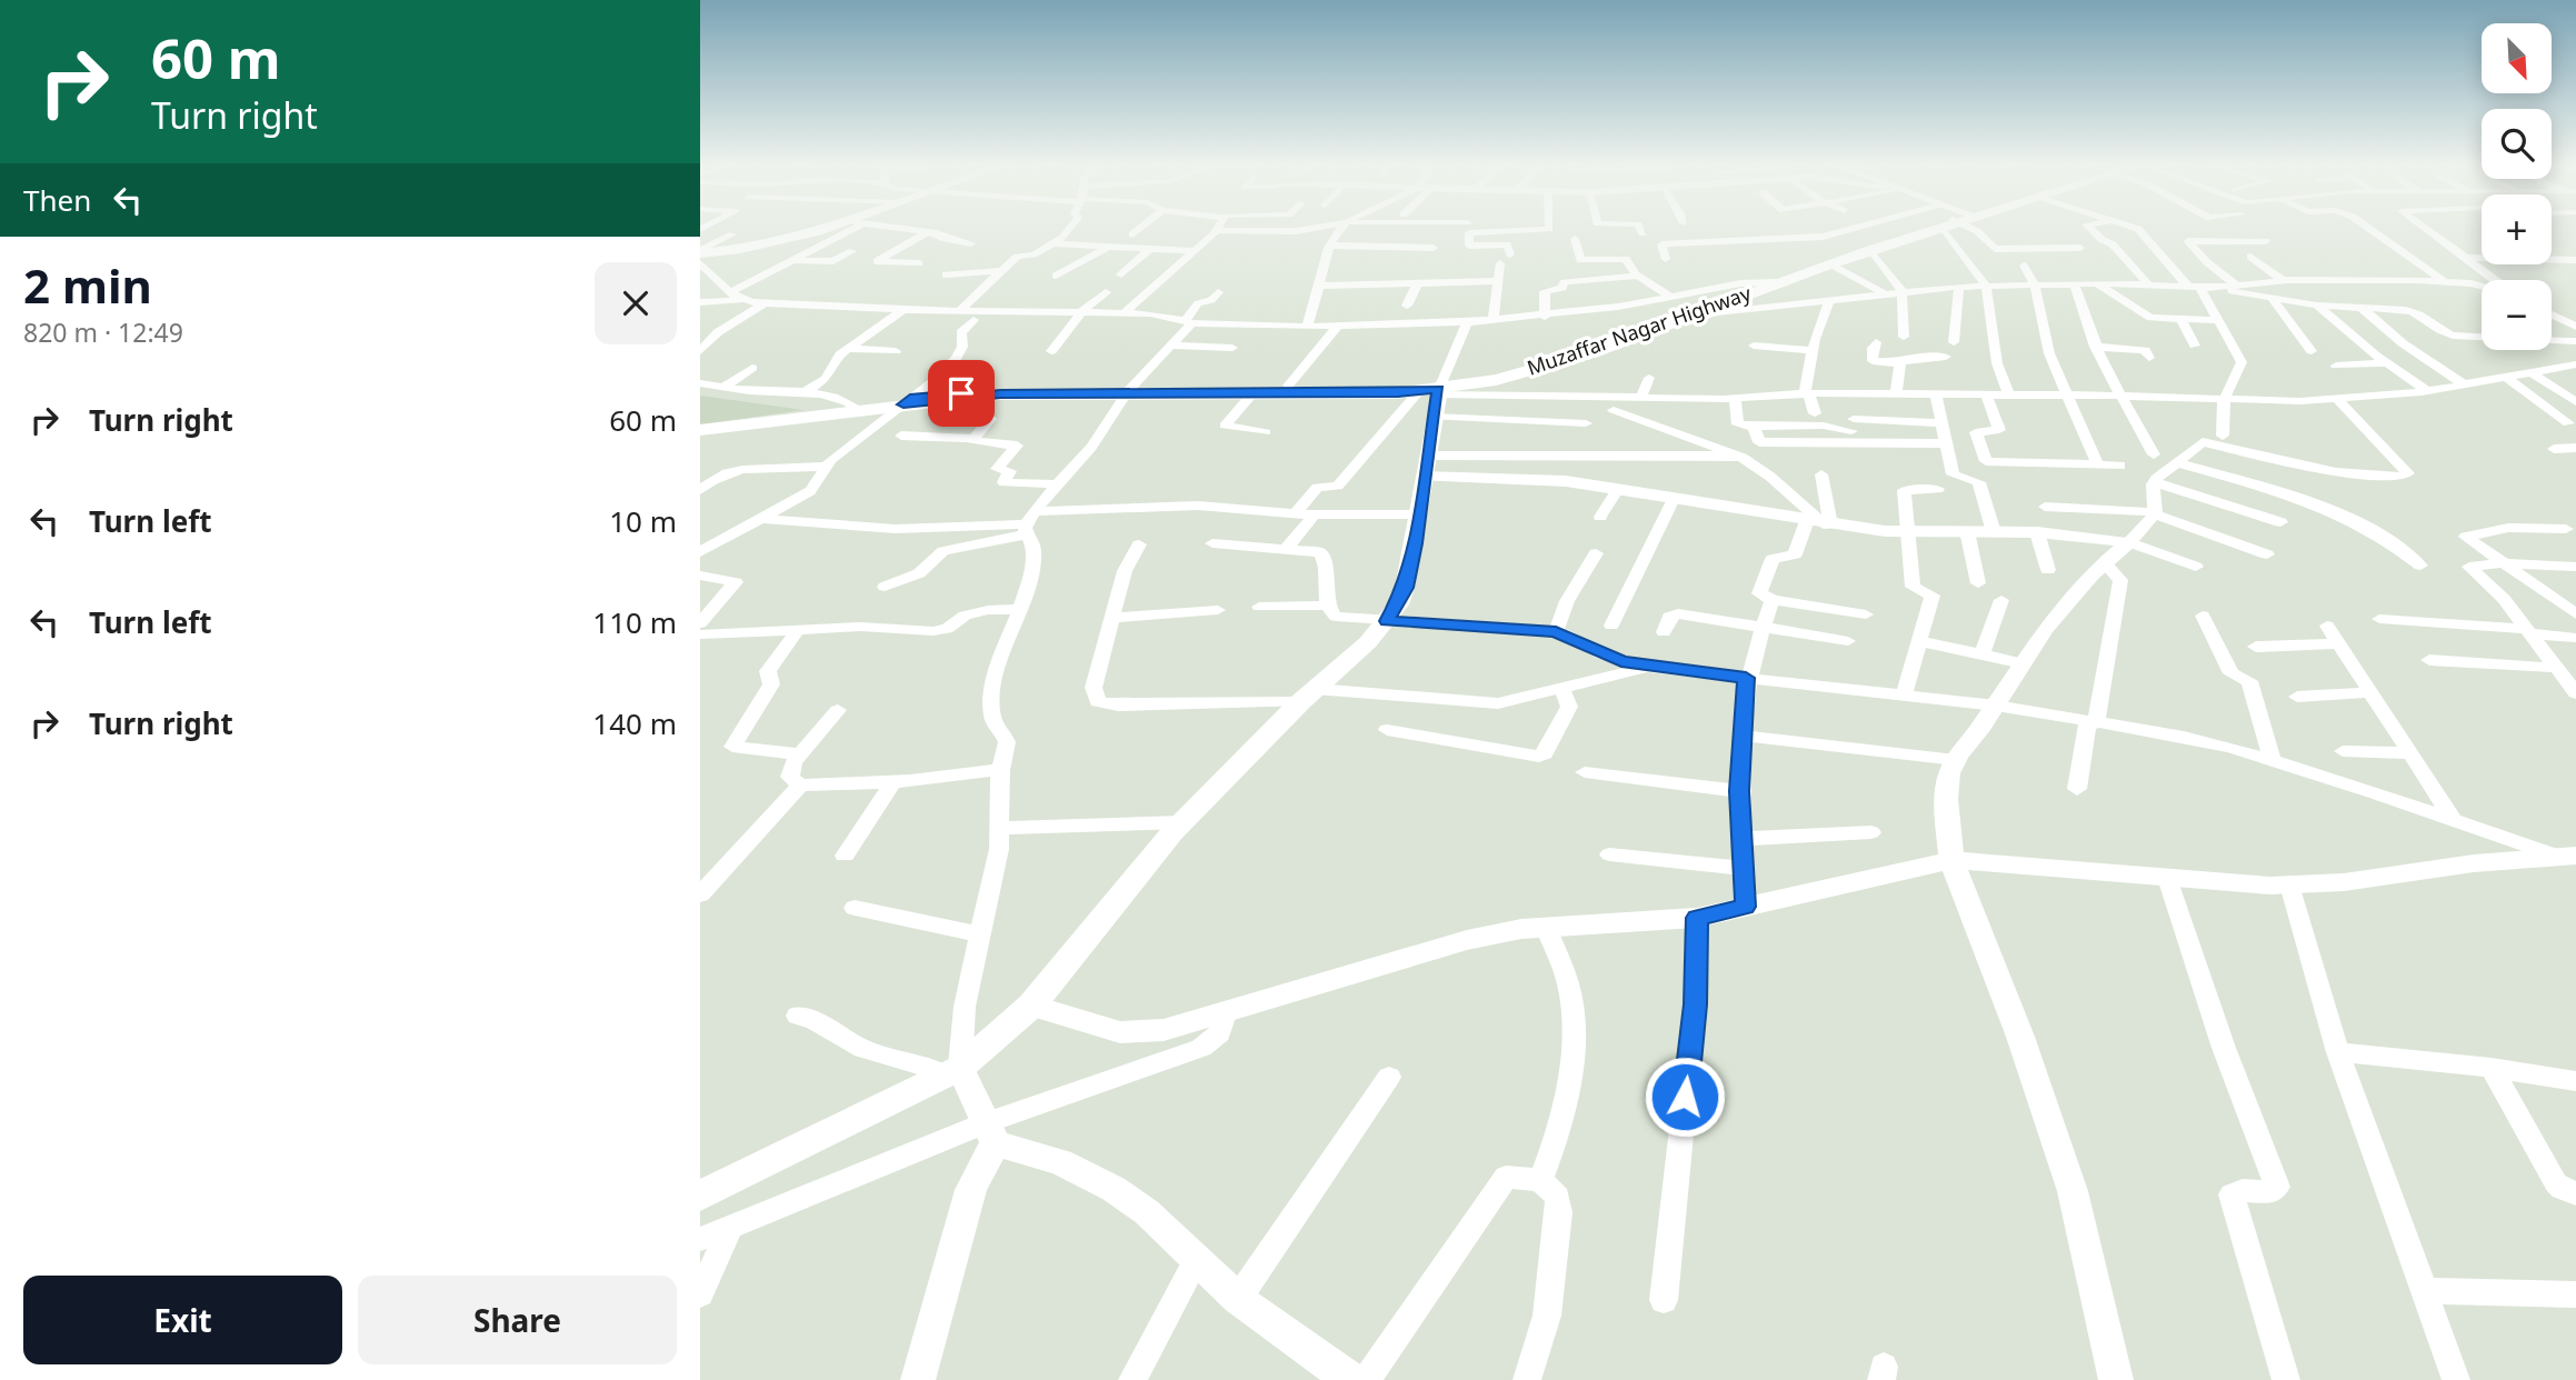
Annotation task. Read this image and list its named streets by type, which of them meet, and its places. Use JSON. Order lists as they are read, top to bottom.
{
  "streets": {
    "main road": ["Muzaffar Nagar Highway"]
  },
  "north": "bottom right",
  "page": {
    "turn": ["60 m", "Turn right"],
    "map_buttons": ["+", "−"],
    "then": "Then",
    "heading": ["2 min", "820 m · 12:49"],
    "list": [
      {
        "name": "Turn right",
        "value": "60 m"
      },
      {
        "name": "Turn left",
        "value": "10 m"
      },
      {
        "name": "Turn left",
        "value": "110 m"
      },
      {
        "name": "Turn right",
        "value": "140 m"
      }
    ],
    "buttons": ["Exit", "Share"]
  }
}
